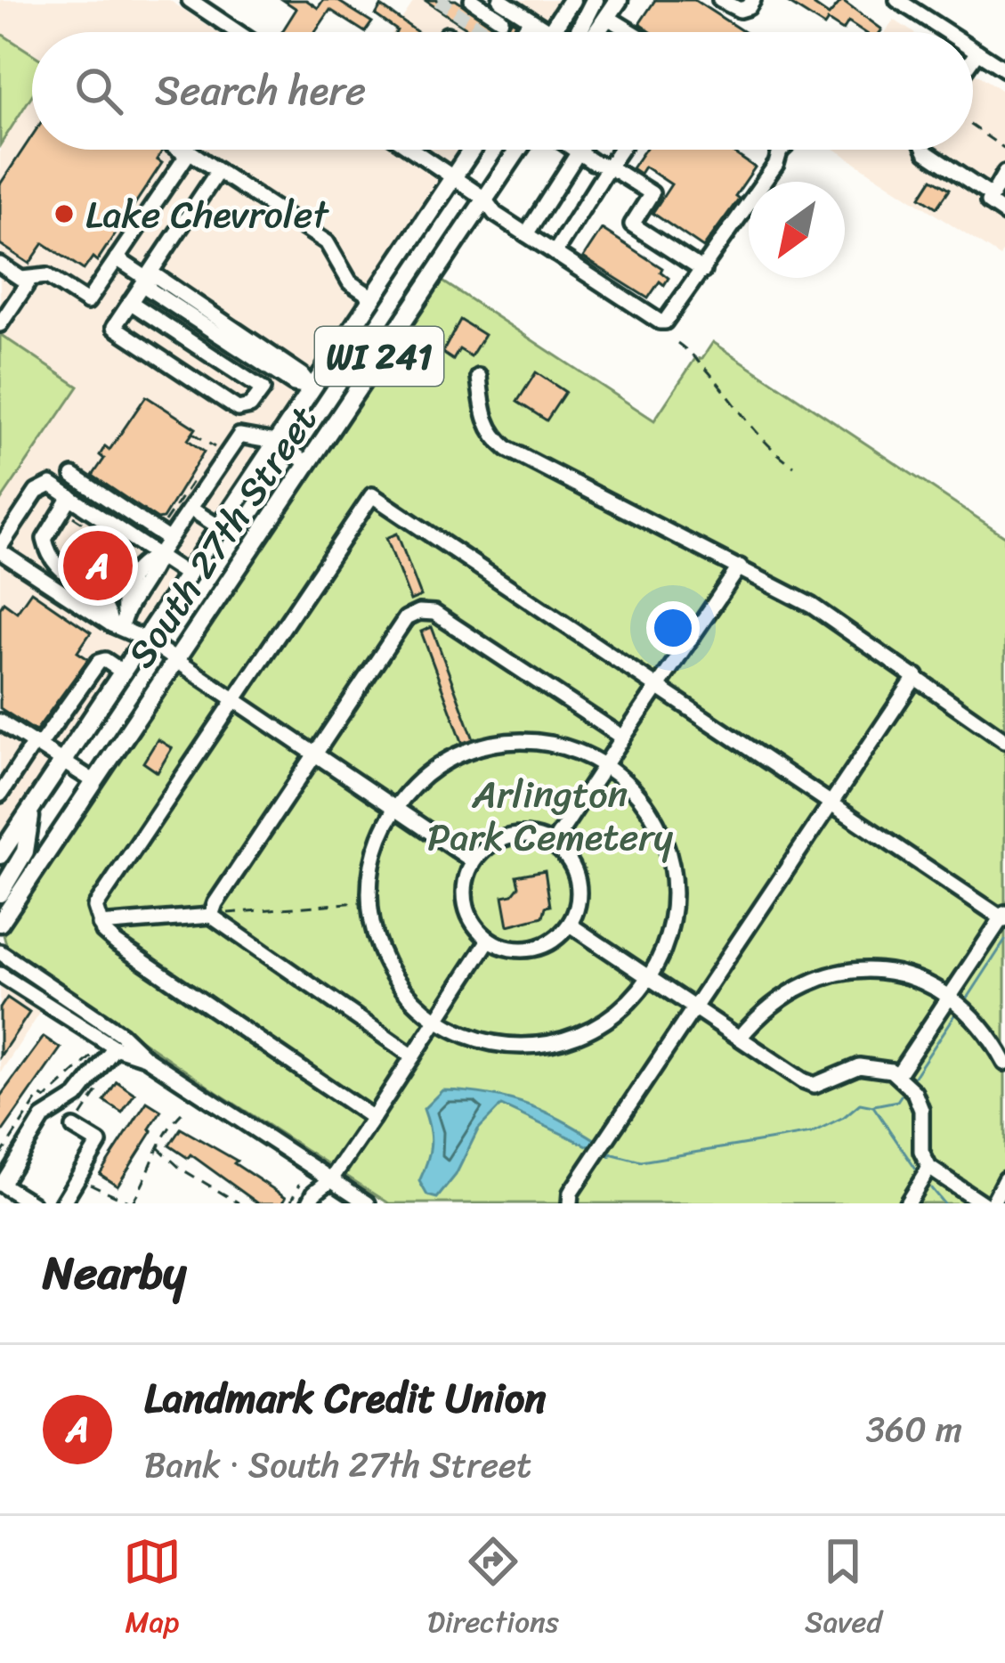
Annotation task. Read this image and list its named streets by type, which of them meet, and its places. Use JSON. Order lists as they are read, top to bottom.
{
  "streets": {
    "main road": ["WI 241", "South 27th Street"]
  },
  "parks": ["Arlington Park Cemetery"],
  "places": ["Lake Chevrolet"],
  "north": "bottom left",
  "page": {
    "search": "Search here",
    "pins": "A",
    "heading": "Nearby",
    "list": [
      {
        "mark": "A",
        "name": "Landmark Credit Union",
        "note": "Bank · South 27th Street",
        "value": "360 m"
      }
    ],
    "nav": ["Map", "Directions", "Saved"]
  }
}
